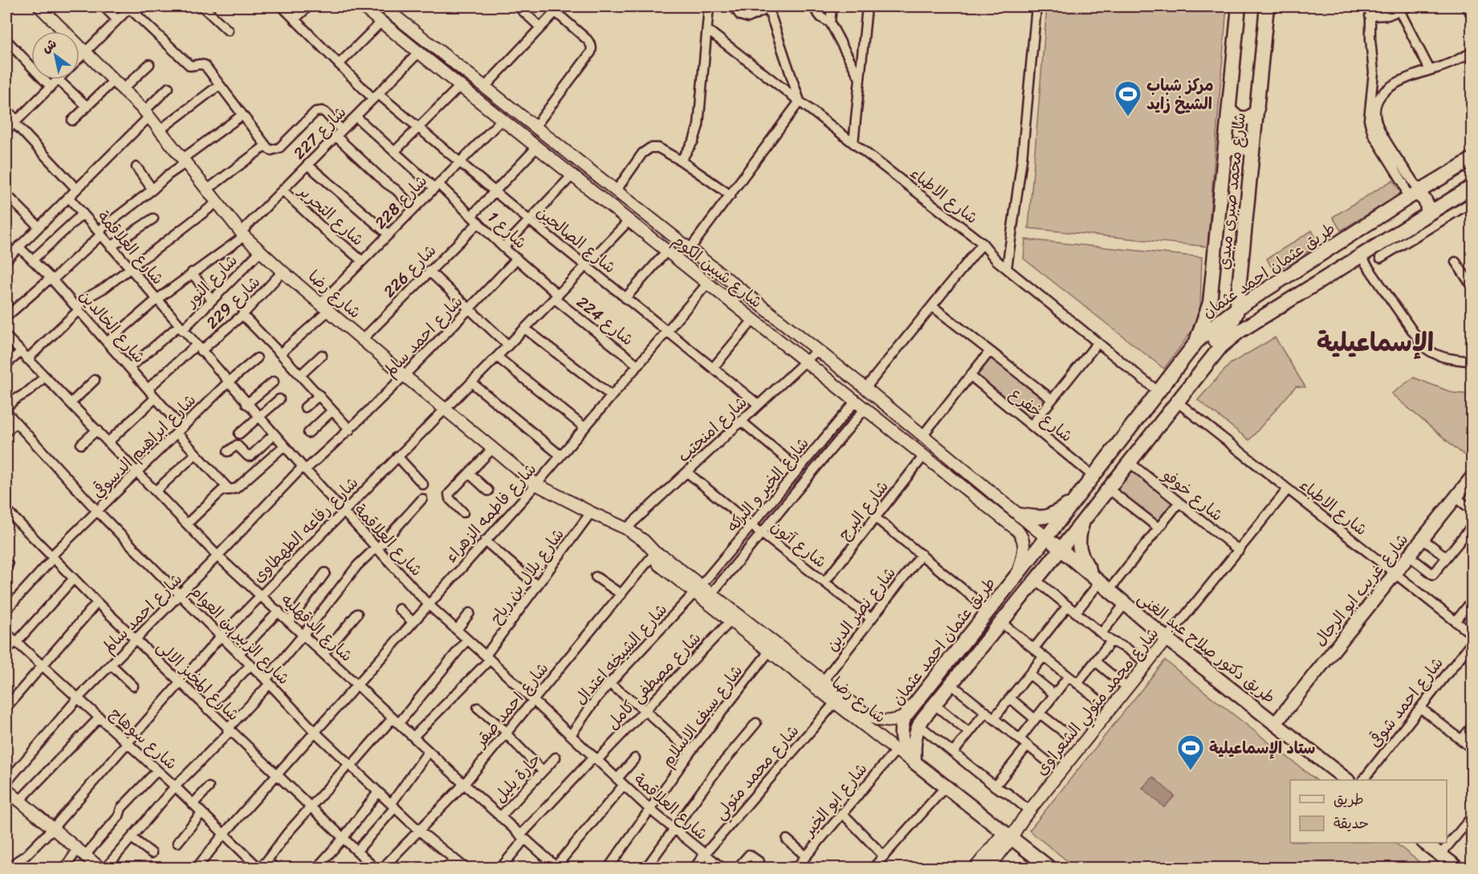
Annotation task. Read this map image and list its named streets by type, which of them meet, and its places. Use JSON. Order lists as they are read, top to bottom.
{
  "streets": {
    "main road": [
      "شارع محمد صبرى مبدي",
      "طريق عثمان احمد عثمان",
      "شارع رضا",
      "شارع غريب ابو الرجال",
      "طريق دكتور صلاح عبد الغنى"
    ],
    "street": [
      "شارع 227",
      "شارع الاطباء",
      "شارع 228",
      "شارع التحرير",
      "شارع 1",
      "شارع الصالحين",
      "شارع العلاقمة",
      "شارع 226",
      "شارع شبين الكوم",
      "شارع النور",
      "شارع 229",
      "شارع 224",
      "شارع الخالدين",
      "شارع احمد سالم",
      "شارع خفرع",
      "شارع امنحتب",
      "شارع ابراهيم الدسوقي",
      "شارع الخير و البركه",
      "شارع خوفو",
      "شارع البرج",
      "شارع فاطمه الزهراء",
      "شارع رفاعه الطهطاوى",
      "شارع آتون",
      "شارع بلال بن رباح",
      "شارع نصر الدين",
      "شارع الدقهليه",
      "شارع الزبير بن العوام",
      "شارع الشيخه اعتدال",
      "شارع المخبز الالى",
      "شارع مصطفى كامل",
      "شارع محمد متولي الشعراوى",
      "شارع احمد شوقى",
      "شارع احمد صقر",
      "شارع سيف الاسلام",
      "شارع سوهاج",
      "شارع محمد متولي",
      "حارة يليل",
      "شارع ابو الخير"
    ]
  },
  "crossings": [
    ["شارع 227", "شارع التحرير"],
    ["شارع 227", "شارع 1"],
    ["شارع 227", "شارع الصالحين"],
    ["شارع 227", "شارع العلاقمة"],
    ["شارع 227", "شارع شبين الكوم"],
    ["شارع 227", "شارع رضا"],
    ["شارع 227", "شارع الخالدين"],
    ["شارع محمد صبرى مبدي", "طريق عثمان احمد عثمان"],
    ["شارع الاطباء", "طريق عثمان احمد عثمان"],
    ["شارع الاطباء", "شارع غريب ابو الرجال"],
    ["شارع الاطباء", "شارع محمد متولي الشعراوى"],
    ["شارع 228", "شارع التحرير"],
    ["شارع 228", "شارع 1"],
    ["شارع 228", "شارع الصالحين"],
    ["شارع 228", "شارع شبين الكوم"],
    ["شارع 228", "شارع رضا"],
    ["شارع 1", "شارع 226"],
    ["شارع 1", "شارع 224"],
    ["شارع 1", "شارع احمد سالم"],
    ["شارع 1", "شارع رفاعه الطهطاوى"],
    ["شارع الصالحين", "شارع امنحتب"],
    ["شارع الصالحين", "شارع فاطمه الزهراء"],
    ["شارع الصالحين", "شارع رفاعه الطهطاوى"],
    ["شارع العلاقمة", "شارع النور"],
    ["شارع العلاقمة", "شارع 229"],
    ["شارع العلاقمة", "شارع احمد سالم"],
    ["شارع العلاقمة", "شارع ابراهيم الدسوقي"],
    ["شارع العلاقمة", "شارع فاطمه الزهراء"],
    ["شارع العلاقمة", "شارع رفاعه الطهطاوى"],
    ["شارع العلاقمة", "شارع بلال بن رباح"],
    ["شارع العلاقمة", "شارع الشيخه اعتدال"],
    ["شارع العلاقمة", "شارع مصطفى كامل"],
    ["شارع العلاقمة", "شارع احمد صقر"],
    ["شارع العلاقمة", "شارع سيف الاسلام"],
    ["شارع العلاقمة", "شارع محمد متولي"],
    ["طريق عثمان احمد عثمان", "شارع شبين الكوم"],
    ["طريق عثمان احمد عثمان", "شارع رضا"],
    ["طريق عثمان احمد عثمان", "شارع خفرع"],
    ["طريق عثمان احمد عثمان", "شارع خوفو"],
    ["طريق عثمان احمد عثمان", "طريق دكتور صلاح عبد الغنى"],
    ["شارع 226", "شارع رضا"],
    ["شارع شبين الكوم", "شارع امنحتب"],
    ["شارع شبين الكوم", "شارع الخير و البركه"],
    ["شارع شبين الكوم", "شارع البرج"],
    ["شارع شبين الكوم", "شارع فاطمه الزهراء"],
    ["شارع شبين الكوم", "شارع رفاعه الطهطاوى"],
    ["شارع النور", "شارع رضا"],
    ["شارع النور", "شارع الخالدين"],
    ["شارع رضا", "شارع 229"],
    ["شارع رضا", "شارع احمد سالم"],
    ["شارع رضا", "شارع امنحتب"],
    ["شارع رضا", "شارع الخير و البركه"],
    ["شارع رضا", "شارع فاطمه الزهراء"],
    ["شارع رضا", "شارع رفاعه الطهطاوى"],
    ["شارع رضا", "شارع بلال بن رباح"],
    ["شارع رضا", "شارع نصر الدين"],
    ["شارع رضا", "شارع الشيخه اعتدال"],
    ["شارع رضا", "شارع مصطفى كامل"],
    ["شارع رضا", "شارع محمد متولي الشعراوى"],
    ["شارع رضا", "شارع احمد صقر"],
    ["شارع رضا", "شارع سيف الاسلام"],
    ["شارع رضا", "شارع محمد متولي"],
    ["شارع رضا", "شارع ابو الخير"],
    ["شارع 229", "شارع الخالدين"],
    ["شارع 224", "شارع فاطمه الزهراء"],
    ["شارع 224", "شارع رفاعه الطهطاوى"],
    ["شارع الخالدين", "شارع ابراهيم الدسوقي"],
    ["شارع احمد سالم", "شارع الدقهليه"],
    ["شارع احمد سالم", "شارع الزبير بن العوام"],
    ["شارع احمد سالم", "شارع المخبز الالى"],
    ["شارع احمد سالم", "شارع سوهاج"],
    ["شارع امنحتب", "شارع آتون"],
    ["شارع ابراهيم الدسوقي", "شارع الدقهليه"],
    ["شارع ابراهيم الدسوقي", "شارع الزبير بن العوام"],
    ["شارع ابراهيم الدسوقي", "شارع المخبز الالى"],
    ["شارع الخير و البركه", "شارع آتون"],
    ["شارع الخير و البركه", "شارع الشيخه اعتدال"],
    ["شارع خوفو", "شارع محمد متولي الشعراوى"],
    ["شارع البرج", "شارع آتون"],
    ["شارع فاطمه الزهراء", "شارع الدقهليه"],
    ["شارع فاطمه الزهراء", "شارع الزبير بن العوام"],
    ["شارع فاطمه الزهراء", "شارع المخبز الالى"],
    ["شارع فاطمه الزهراء", "شارع سوهاج"],
    ["شارع رفاعه الطهطاوى", "شارع الدقهليه"],
    ["شارع رفاعه الطهطاوى", "شارع الزبير بن العوام"],
    ["شارع رفاعه الطهطاوى", "شارع المخبز الالى"],
    ["شارع رفاعه الطهطاوى", "شارع سوهاج"],
    ["شارع آتون", "شارع نصر الدين"],
    ["شارع بلال بن رباح", "شارع الدقهليه"],
    ["شارع غريب ابو الرجال", "طريق دكتور صلاح عبد الغنى"],
    ["شارع الدقهليه", "شارع مصطفى كامل"],
    ["شارع الدقهليه", "شارع احمد صقر"],
    ["شارع الدقهليه", "حارة يليل"],
    ["شارع الزبير بن العوام", "شارع احمد صقر"],
    ["طريق دكتور صلاح عبد الغنى", "شارع محمد متولي الشعراوى"]
  ],
  "districts": ["الإسماعيلية"],
  "places": {
    "sports": ["مركز شباب الشيخ زايد", "ستاد الإسماعيلية"]
  },
  "legend": ["طريق", "حديقة"],
  "north": "top left"
}
